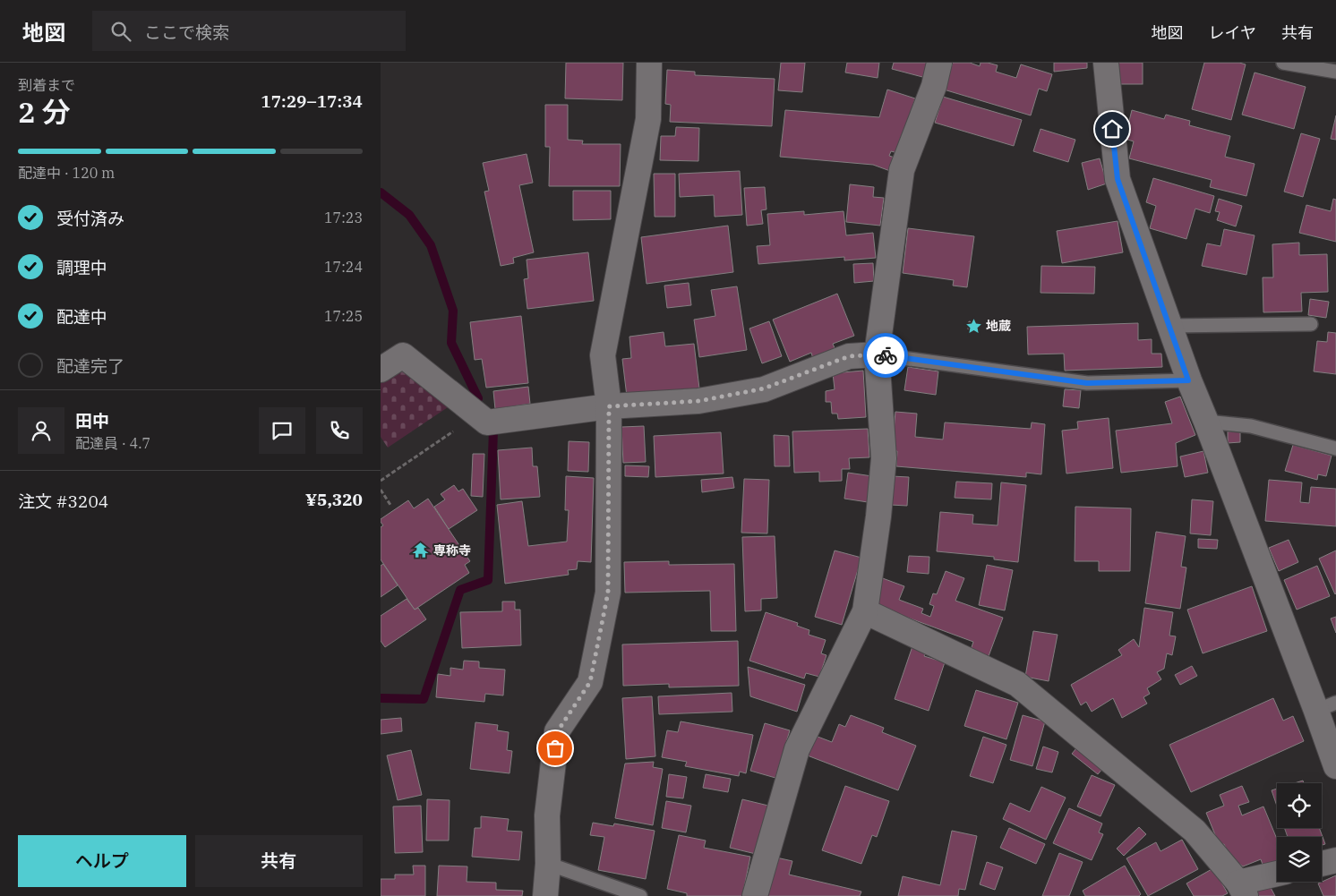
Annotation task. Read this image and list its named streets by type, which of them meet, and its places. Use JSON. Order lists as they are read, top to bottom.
{
  "places": {
    "place": ["地蔵"],
    "temple": ["専称寺"]
  },
  "page": {
    "header": "地図",
    "search": "ここで検索",
    "nav": ["地図", "レイヤ", "共有"],
    "heading": ["2 分", "到着まで", "17:29–17:34"],
    "panel": [
      "田中",
      "配達員 · 4.7",
      "注文 #3204",
      "¥5,320"
    ],
    "bar": "配達中 · 120 m",
    "list": [
      ["受付済み", "17:23"],
      ["調理中", "17:24"],
      ["配達中", "17:25"],
      "配達完了"
    ],
    "buttons": ["ヘルプ", "共有"]
  }
}
